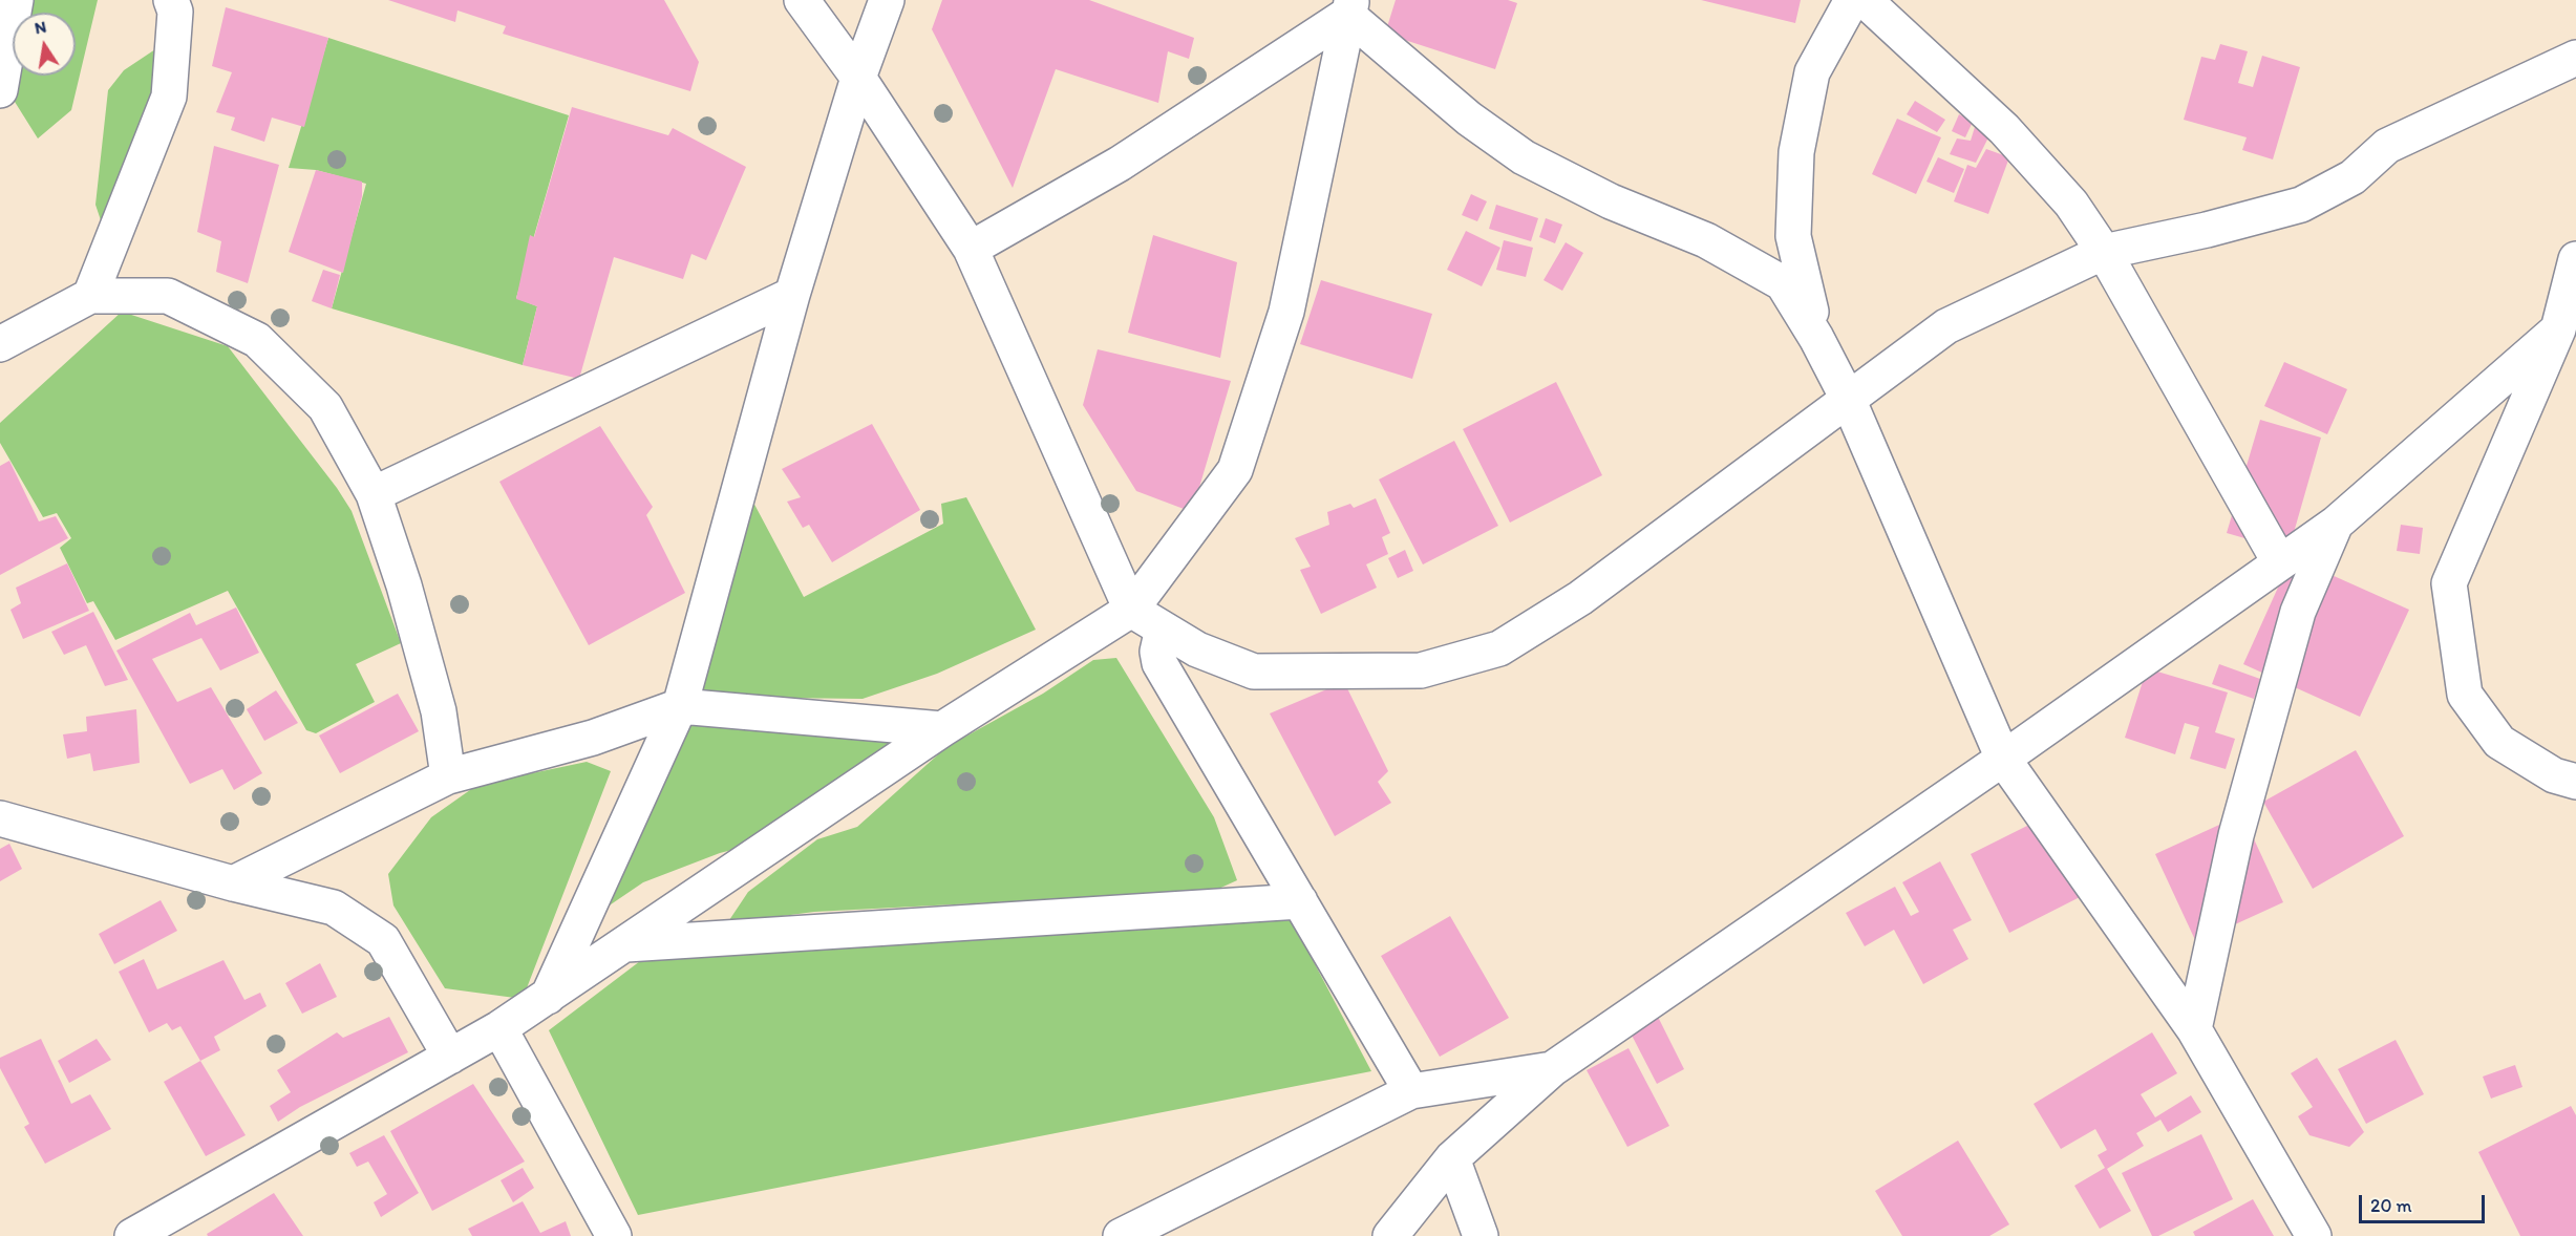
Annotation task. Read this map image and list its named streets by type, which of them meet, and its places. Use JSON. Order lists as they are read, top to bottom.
{
  "scale_bar": "20 m",
  "north": "top"
}
